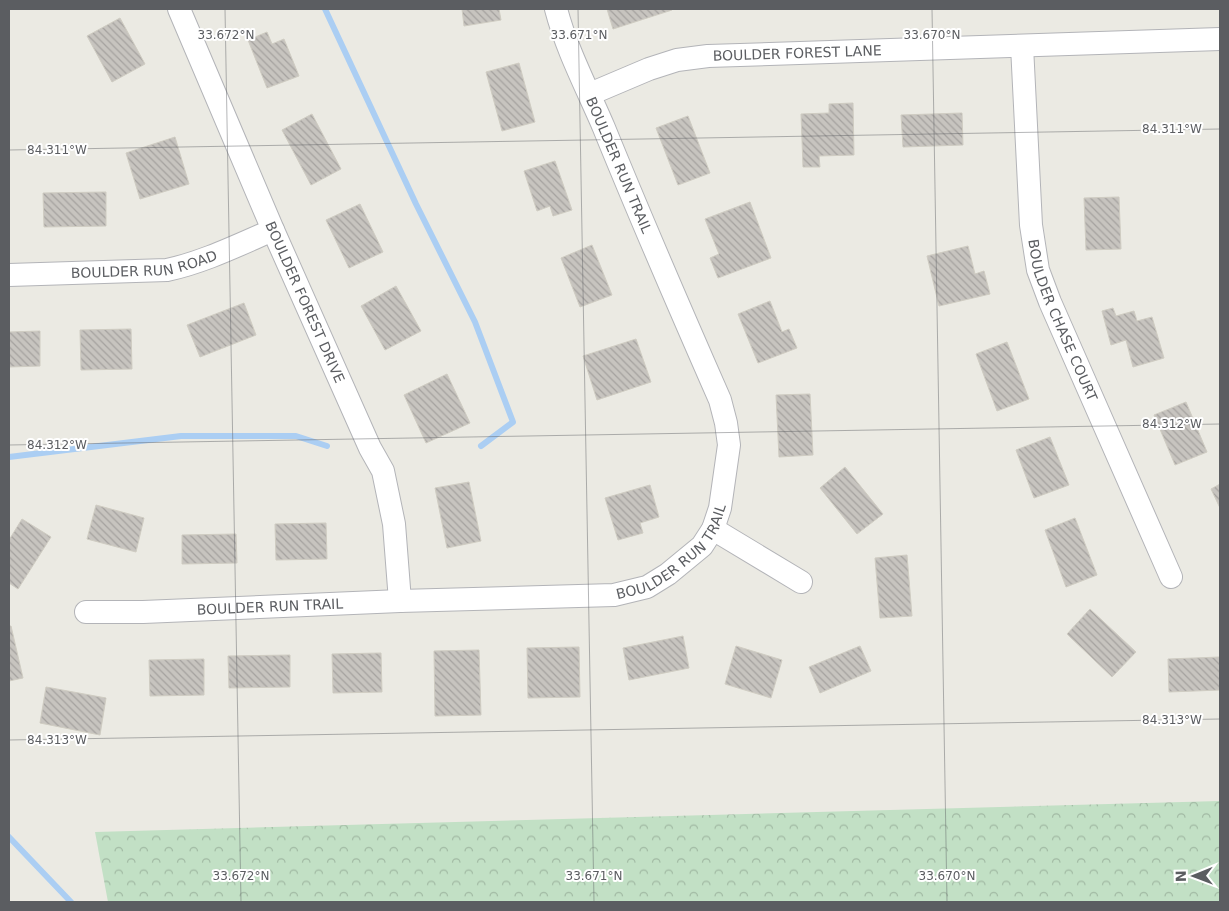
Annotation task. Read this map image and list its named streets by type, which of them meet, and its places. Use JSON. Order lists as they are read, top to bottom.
{
  "streets": {
    "street": [
      "BOULDER FOREST LANE",
      "BOULDER RUN TRAIL",
      "BOULDER RUN ROAD",
      "BOULDER FOREST DRIVE",
      "BOULDER CHASE COURT"
    ]
  },
  "crossings": [
    ["BOULDER FOREST LANE", "BOULDER RUN TRAIL"],
    ["BOULDER FOREST LANE", "BOULDER CHASE COURT"],
    ["BOULDER RUN TRAIL", "BOULDER FOREST DRIVE"],
    ["BOULDER RUN ROAD", "BOULDER FOREST DRIVE"]
  ],
  "north": "left",
  "coordinates": [
    "33.672°N",
    "33.671°N",
    "33.670°N",
    "84.311°W",
    "84.312°W",
    "84.313°W"
  ]
}
